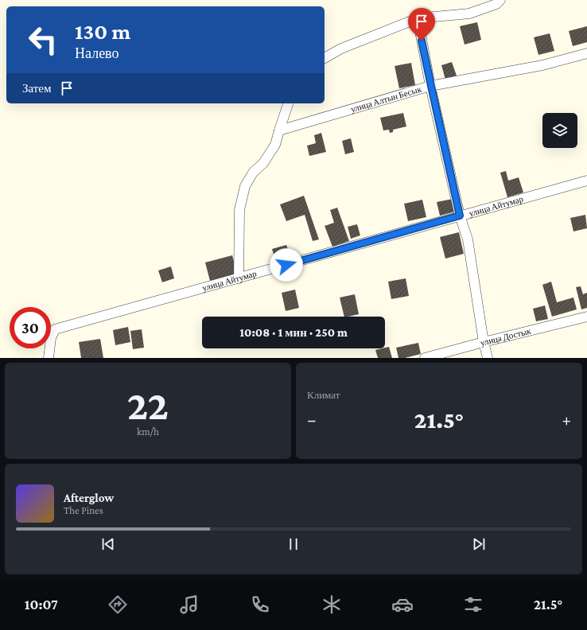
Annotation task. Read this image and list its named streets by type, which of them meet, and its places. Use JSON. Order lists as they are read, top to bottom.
{
  "streets": {
    "street": ["улица Алтын Бесык", "улица Айтумар", "улица Достык"]
  },
  "page": {
    "turn": ["130 m", "Налево"],
    "then": "Затем",
    "limit": "30",
    "trip": "10:08 · 1 мин · 250 m",
    "tile": [
      ["22", "km/h"],
      "Климат"
    ],
    "heat": ["−", "21.5°", "+"],
    "song": ["Afterglow", "The Pines"],
    "tabs": ["10:07", "21.5°"]
  }
}
